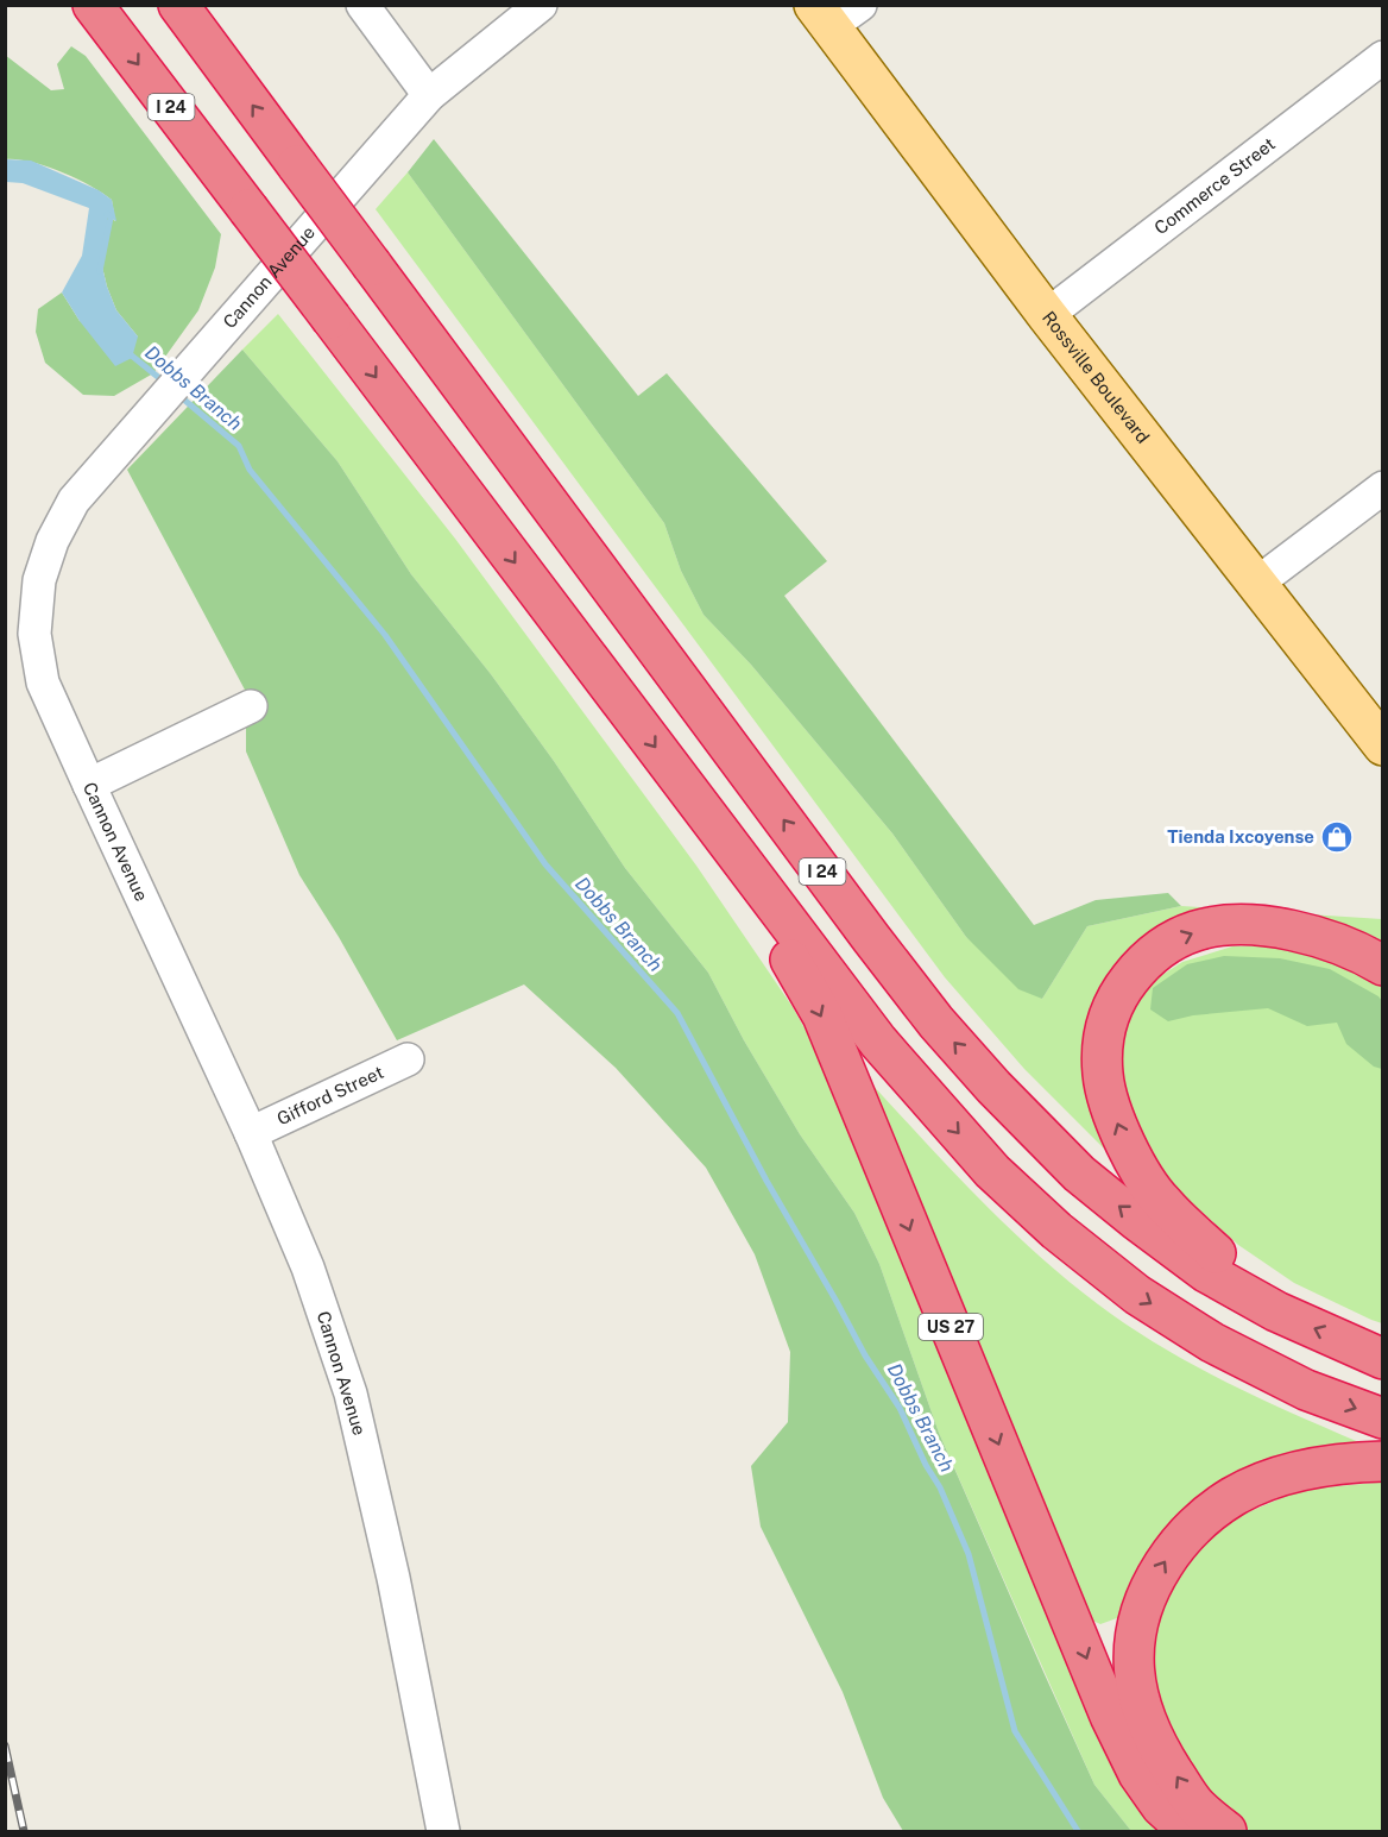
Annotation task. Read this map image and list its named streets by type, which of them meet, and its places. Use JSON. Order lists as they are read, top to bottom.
{
  "streets": {
    "highway": ["I 24", "US 27"],
    "main road": ["Rossville Boulevard"],
    "street": ["Commerce Street", "Cannon Avenue", "Gifford Street"]
  },
  "crossings": [
    ["I 24", "US 27"],
    ["Commerce Street", "Rossville Boulevard"],
    ["Cannon Avenue", "Gifford Street"]
  ],
  "water": ["Dobbs Branch"],
  "places": {
    "shop": ["Tienda Ixcoyense"]
  }
}
